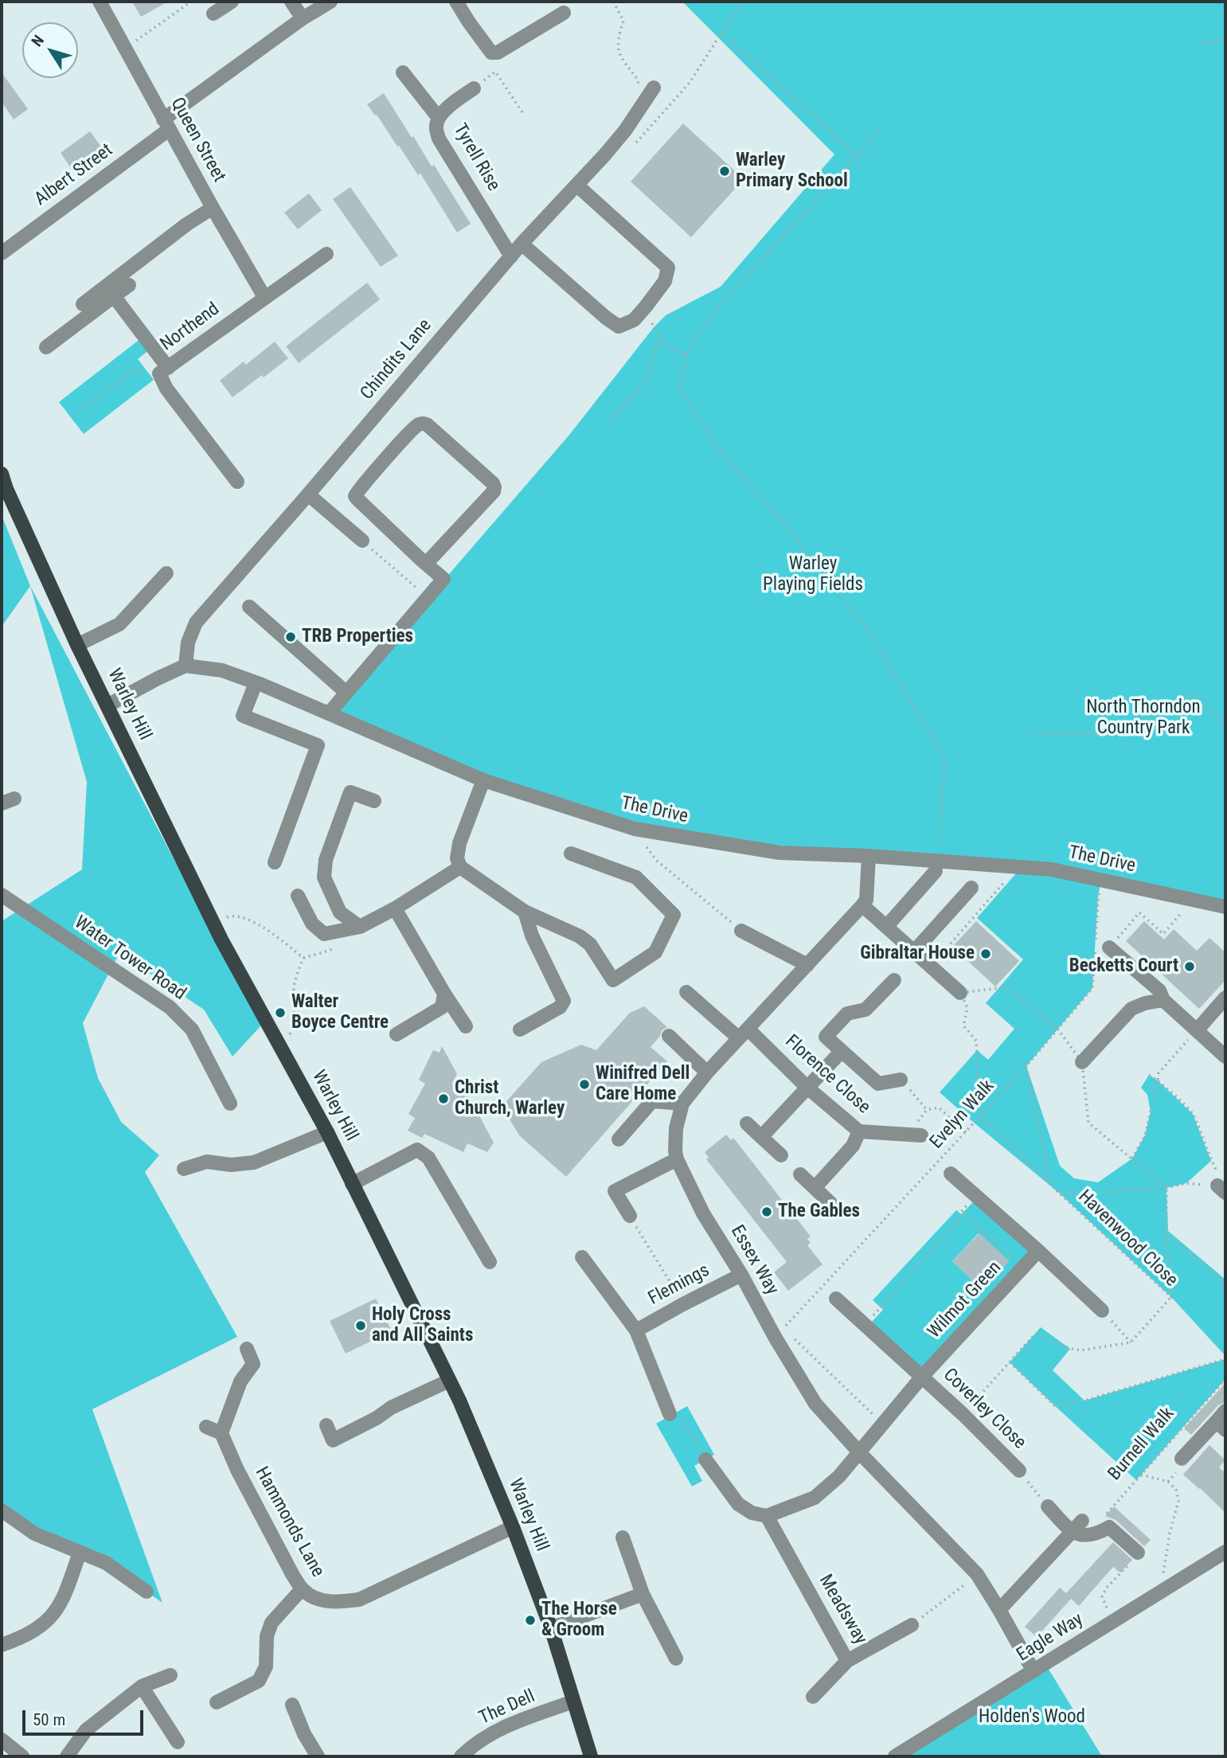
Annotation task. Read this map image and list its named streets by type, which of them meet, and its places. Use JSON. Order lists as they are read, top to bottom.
{
  "streets": {
    "main road": ["Warley Hill"],
    "street": [
      "Queen Street",
      "Tyrell Rise",
      "Albert Street",
      "Northend",
      "Chindits Lane",
      "The Drive",
      "Water Tower Road",
      "Florence Close",
      "Essex Way",
      "Flemings",
      "Wilmot Green",
      "Coverley Close",
      "Hammonds Lane",
      "Meadsway",
      "Eagle Way",
      "The Dell"
    ],
    "path": ["Evelyn Walk", "Havenwood Close", "Burnell Walk"]
  },
  "crossings": [
    ["Queen Street", "Albert Street"],
    ["Queen Street", "Northend"],
    ["Tyrell Rise", "Chindits Lane"],
    ["Chindits Lane", "The Drive"],
    ["Warley Hill", "Hammonds Lane"],
    ["Warley Hill", "The Dell"],
    ["The Drive", "Evelyn Walk"],
    ["Florence Close", "Essex Way"],
    ["Evelyn Walk", "Havenwood Close"],
    ["Evelyn Walk", "Essex Way"],
    ["Essex Way", "Flemings"],
    ["Essex Way", "Wilmot Green"],
    ["Essex Way", "Eagle Way"],
    ["Wilmot Green", "Coverley Close"]
  ],
  "parks": ["Warley Playing Fields", "North Thorndon Country Park", "Holden's Wood"],
  "places": [
    "Warley Primary School",
    "TRB Properties",
    "Gibraltar House",
    "Becketts Court",
    "Walter Boyce Centre",
    "Winifred Dell Care Home",
    "Christ Church, Warley",
    "The Gables",
    "Holy Cross and All Saints",
    "The Horse & Groom"
  ],
  "scale_bar": "50 m",
  "north": "top left"
}
